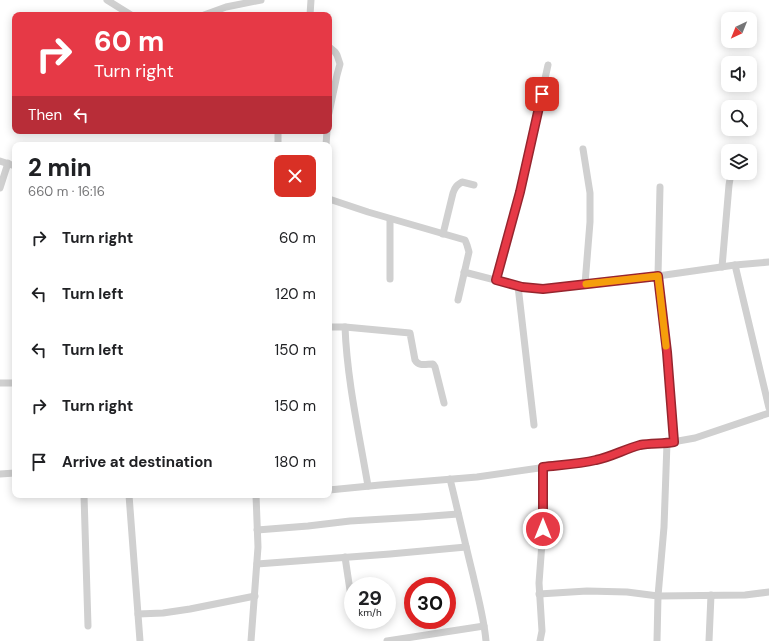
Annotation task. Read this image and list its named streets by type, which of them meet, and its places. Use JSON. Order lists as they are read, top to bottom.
{
  "north": "bottom left",
  "page": {
    "turn": ["60 m", "Turn right"],
    "then": "Then",
    "heading": ["2 min", "660 m · 16:16"],
    "list": [
      {
        "name": "Turn right",
        "value": "60 m"
      },
      {
        "name": "Turn left",
        "value": "120 m"
      },
      {
        "name": "Turn left",
        "value": "150 m"
      },
      {
        "name": "Turn right",
        "value": "150 m"
      },
      {
        "name": "Arrive at destination",
        "value": "180 m"
      }
    ],
    "speed": "29 km/h",
    "limit": "30"
  }
}
